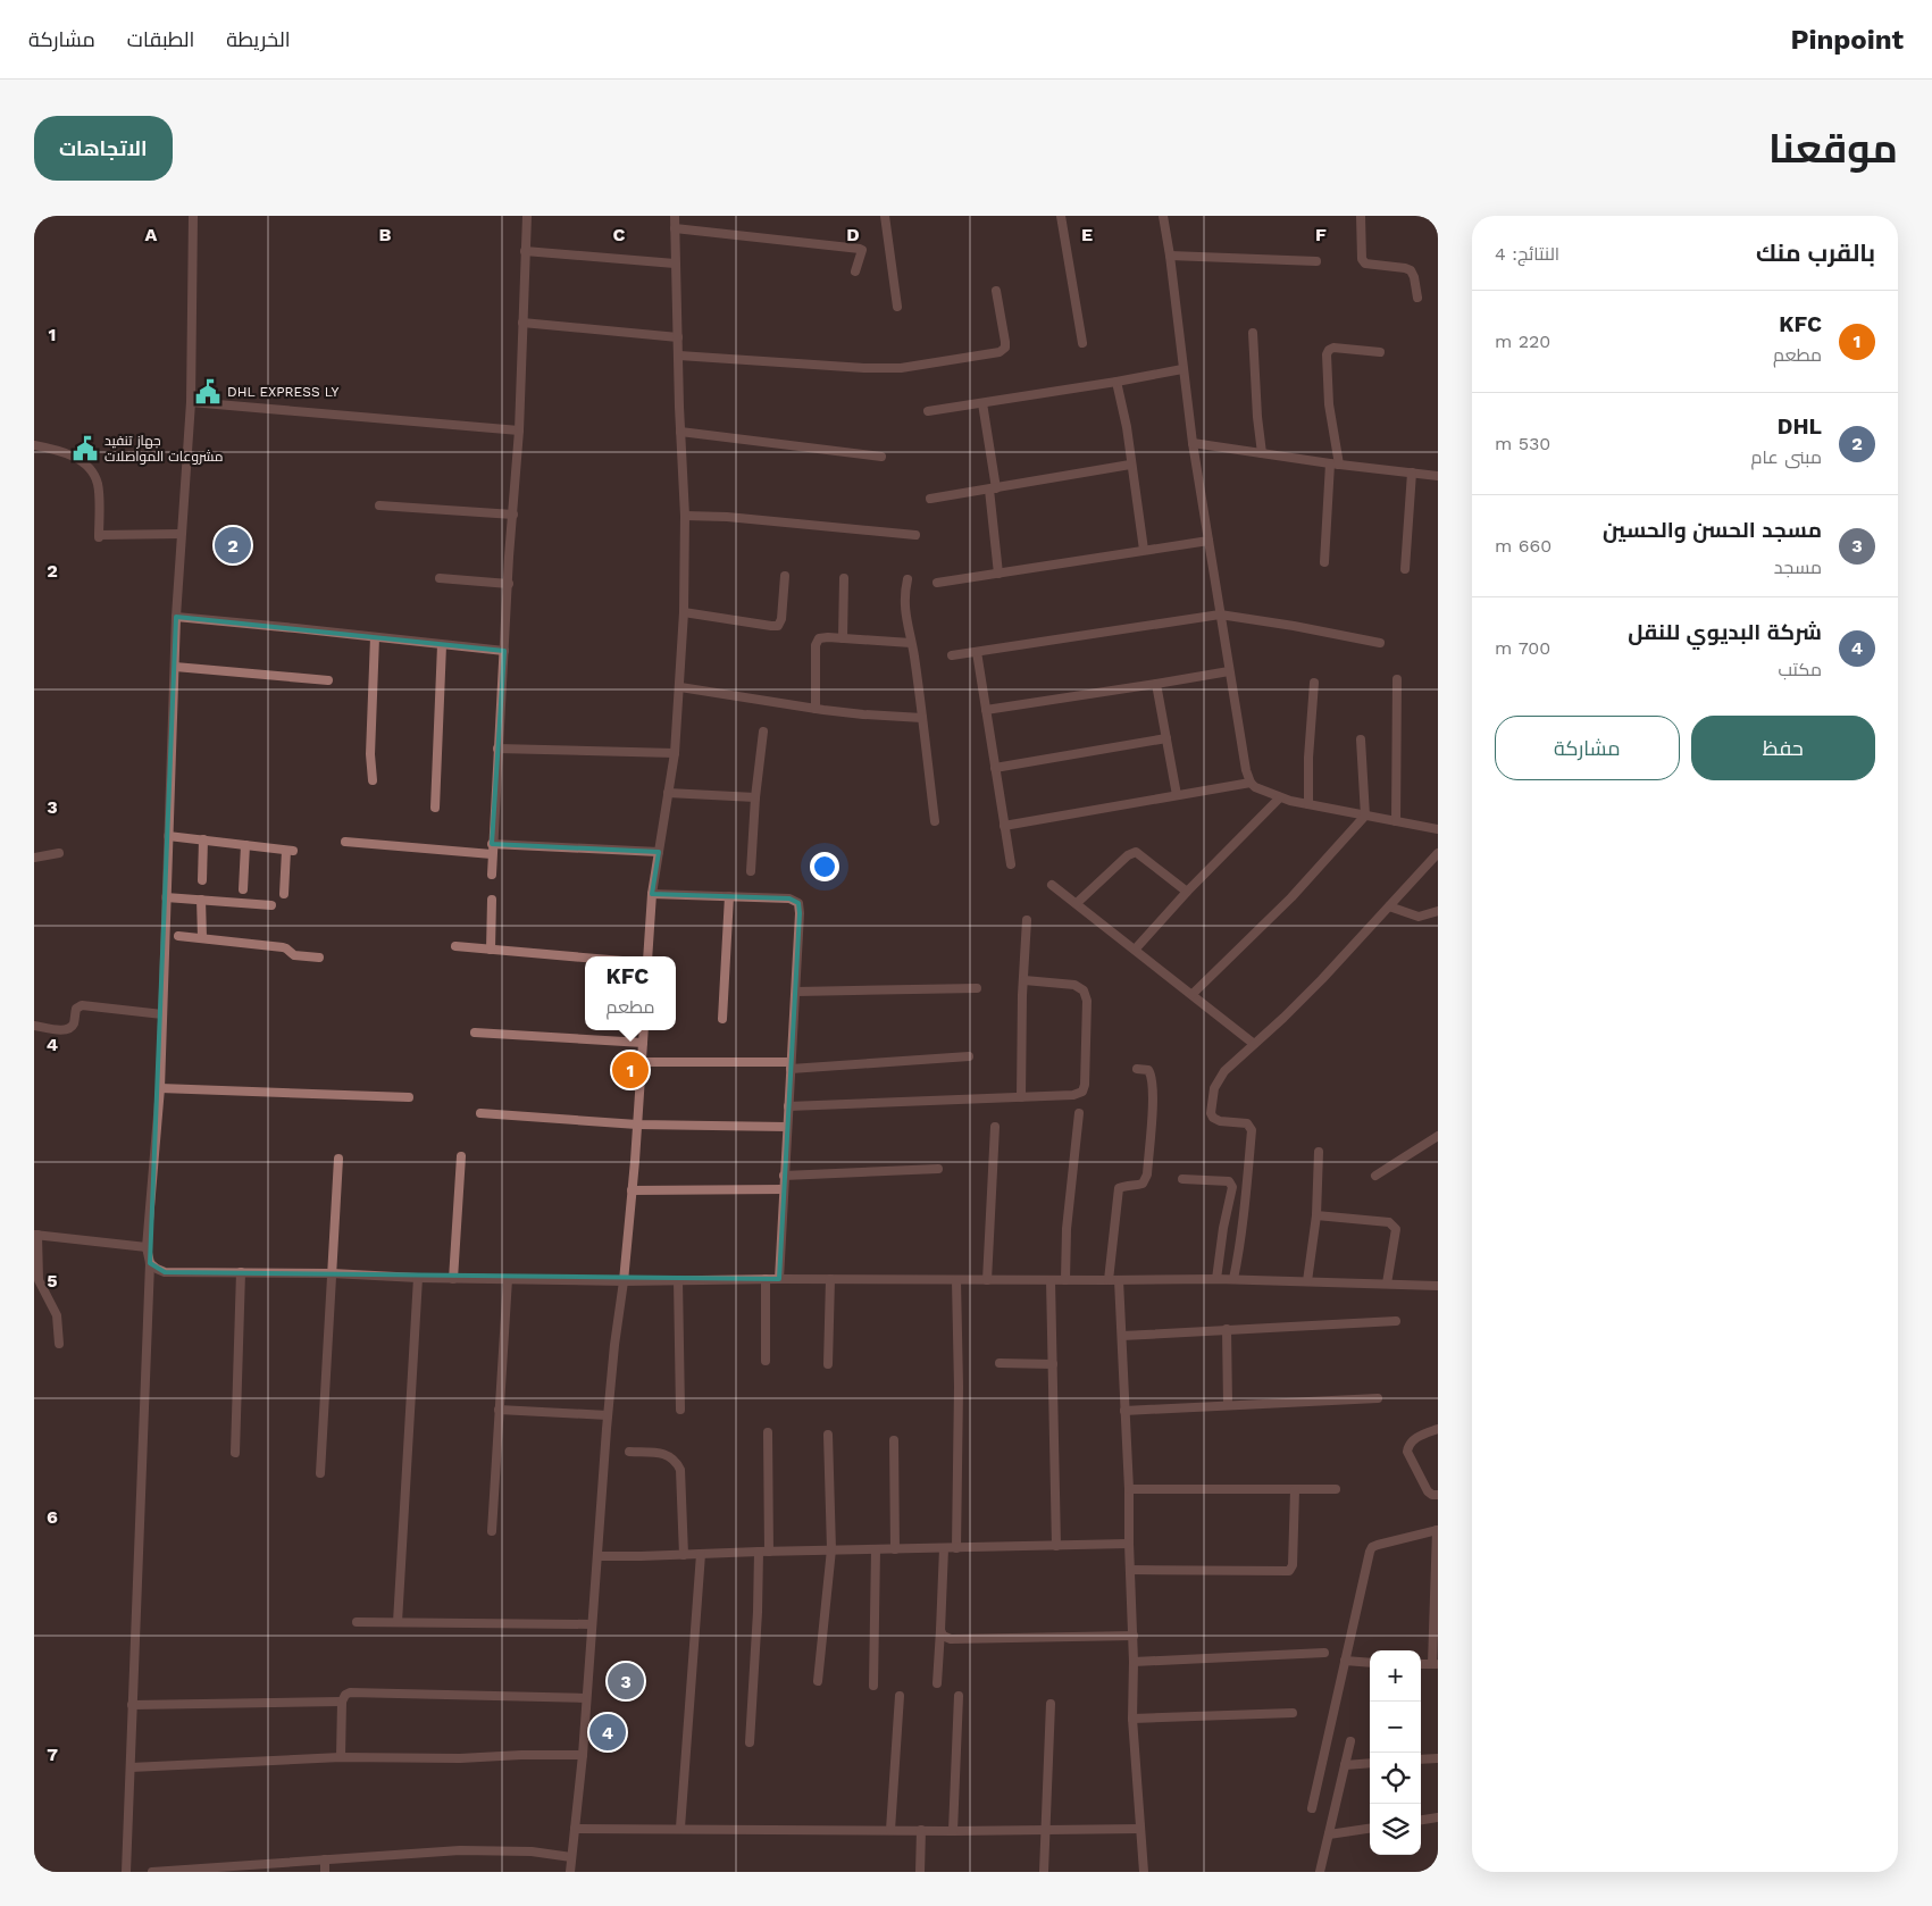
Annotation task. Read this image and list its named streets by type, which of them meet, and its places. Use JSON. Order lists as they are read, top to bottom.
{
  "places": {
    "public building": ["DHL EXPRESS LY", "جهاز تنفيد مشروعات المواصلات"]
  },
  "page": {
    "header": "Pinpoint",
    "nav": ["الخريطة", "الطبقات", "مشاركة"],
    "title": "موقعنا",
    "buttons": [
      "الاتجاهات",
      ["حفظ", "مشاركة"]
    ],
    "heading": ["بالقرب منك", "النتائج: 4"],
    "list": [
      {
        "mark": "1",
        "name": "KFC",
        "note": "مطعم",
        "value": "220 m"
      },
      {
        "mark": "2",
        "name": "DHL",
        "note": "مبنى عام",
        "value": "530 m"
      },
      {
        "mark": "3",
        "name": "مسجد الحسن والحسين",
        "note": "مسجد",
        "value": "660 m"
      },
      {
        "mark": "4",
        "name": "شركة البديوي للنقل",
        "note": "مكتب",
        "value": "700 m"
      }
    ],
    "pins": [
      "2",
      "1",
      "3",
      "4"
    ],
    "popup": ["KFC", "مطعم"],
    "map_buttons": ["+", "−"]
  },
  "grid": {
    "columns": [
      "A",
      "B",
      "C",
      "D",
      "E",
      "F"
    ],
    "rows": [
      "1",
      "2",
      "3",
      "4",
      "5",
      "6",
      "7"
    ]
  }
}
